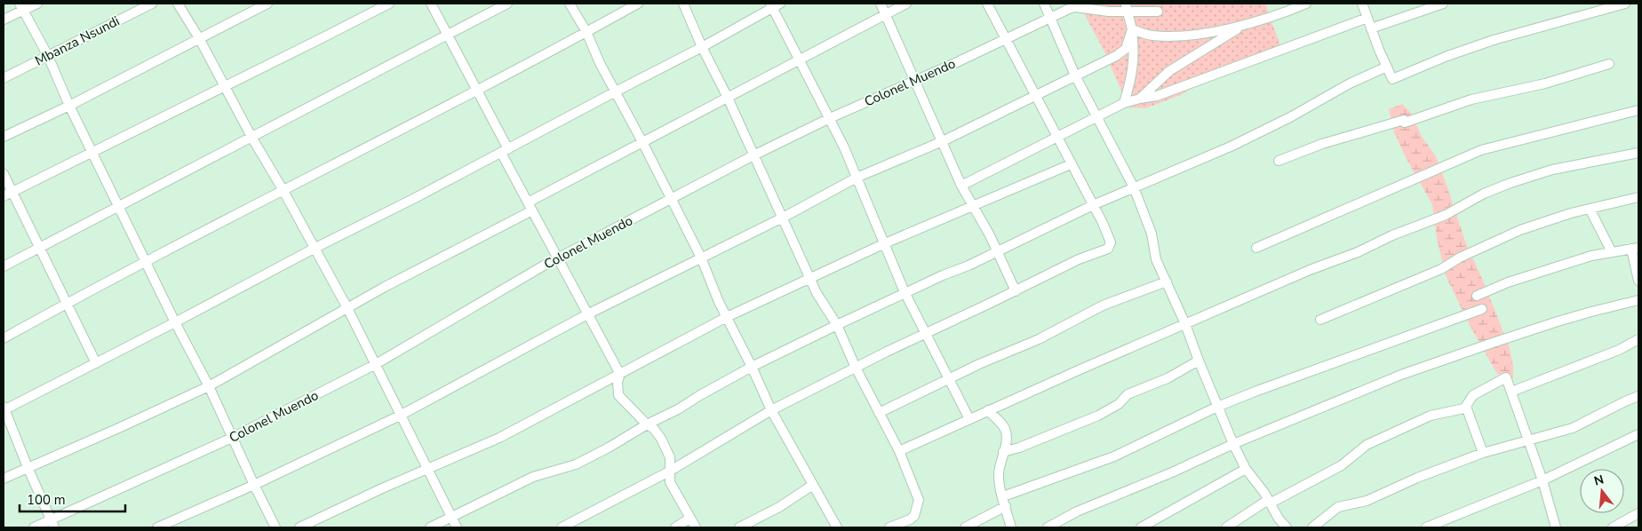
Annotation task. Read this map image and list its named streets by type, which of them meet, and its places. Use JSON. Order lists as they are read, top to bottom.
{
  "streets": {
    "street": ["Mbanza Nsundi", "Colonel Muendo"]
  },
  "scale_bar": "100 m",
  "north": "top"
}
